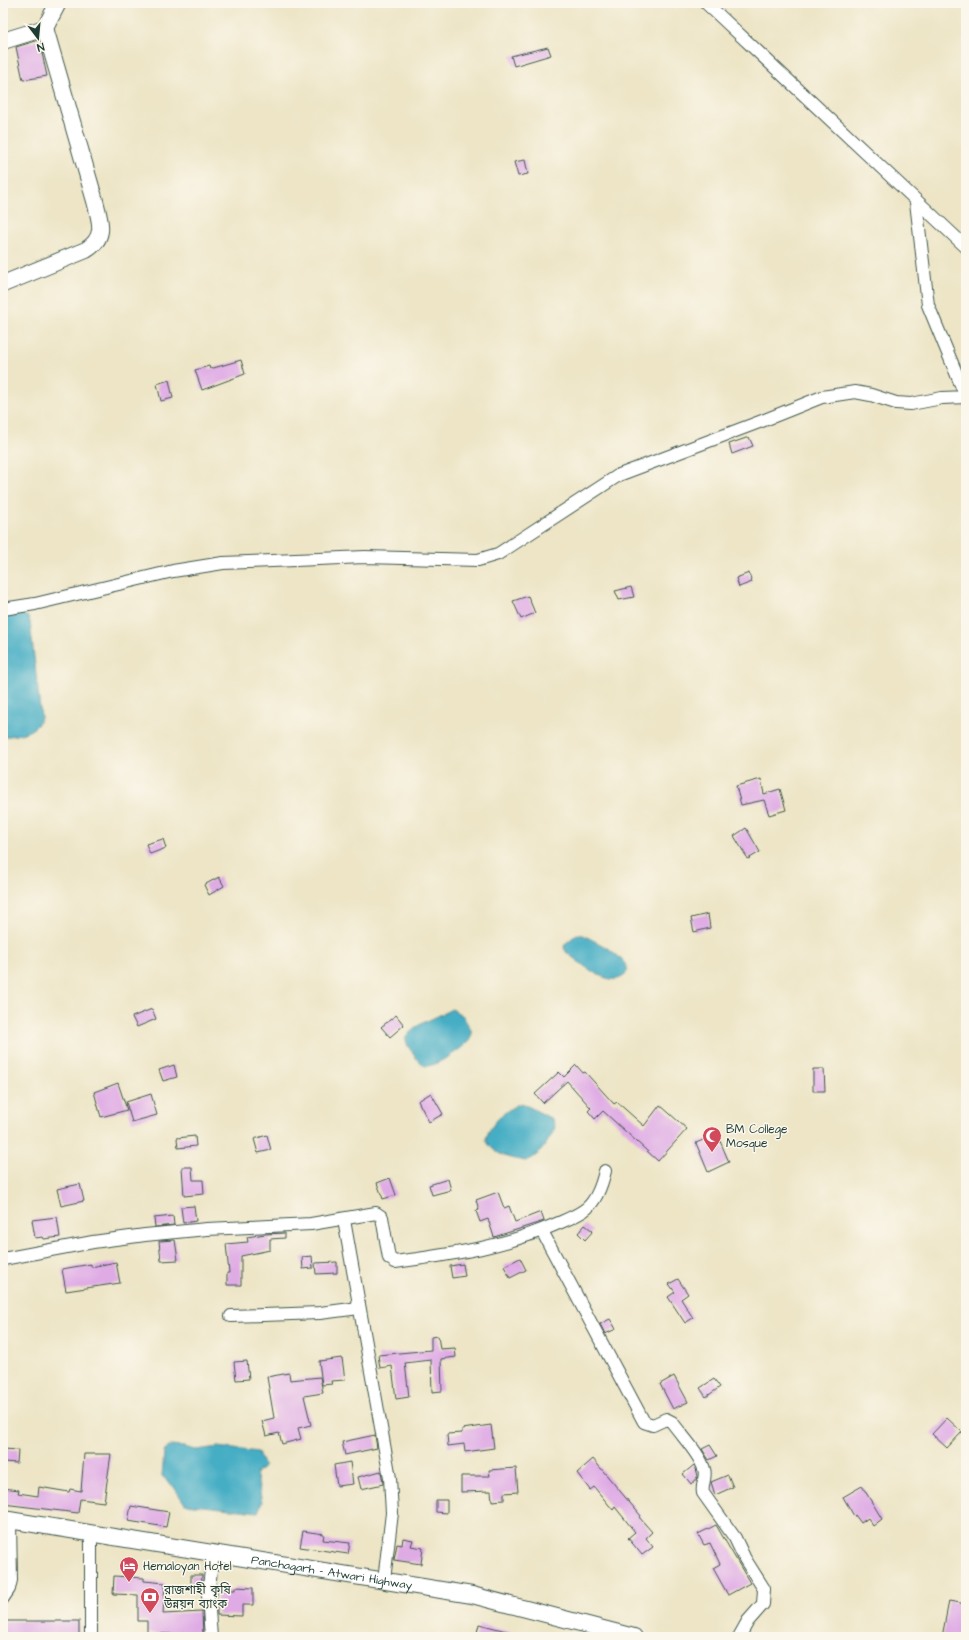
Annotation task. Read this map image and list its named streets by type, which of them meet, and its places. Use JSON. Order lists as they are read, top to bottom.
{
  "streets": {
    "main road": ["Panchagarh - Atwari Highway"]
  },
  "places": {
    "mosque": ["BM College Mosque"],
    "hotel": ["Hemaloyan Hotel"],
    "bank": ["রাজশাহী কৃষি উন্নয়ন ব্যাংক"]
  },
  "north": "bottom"
}
